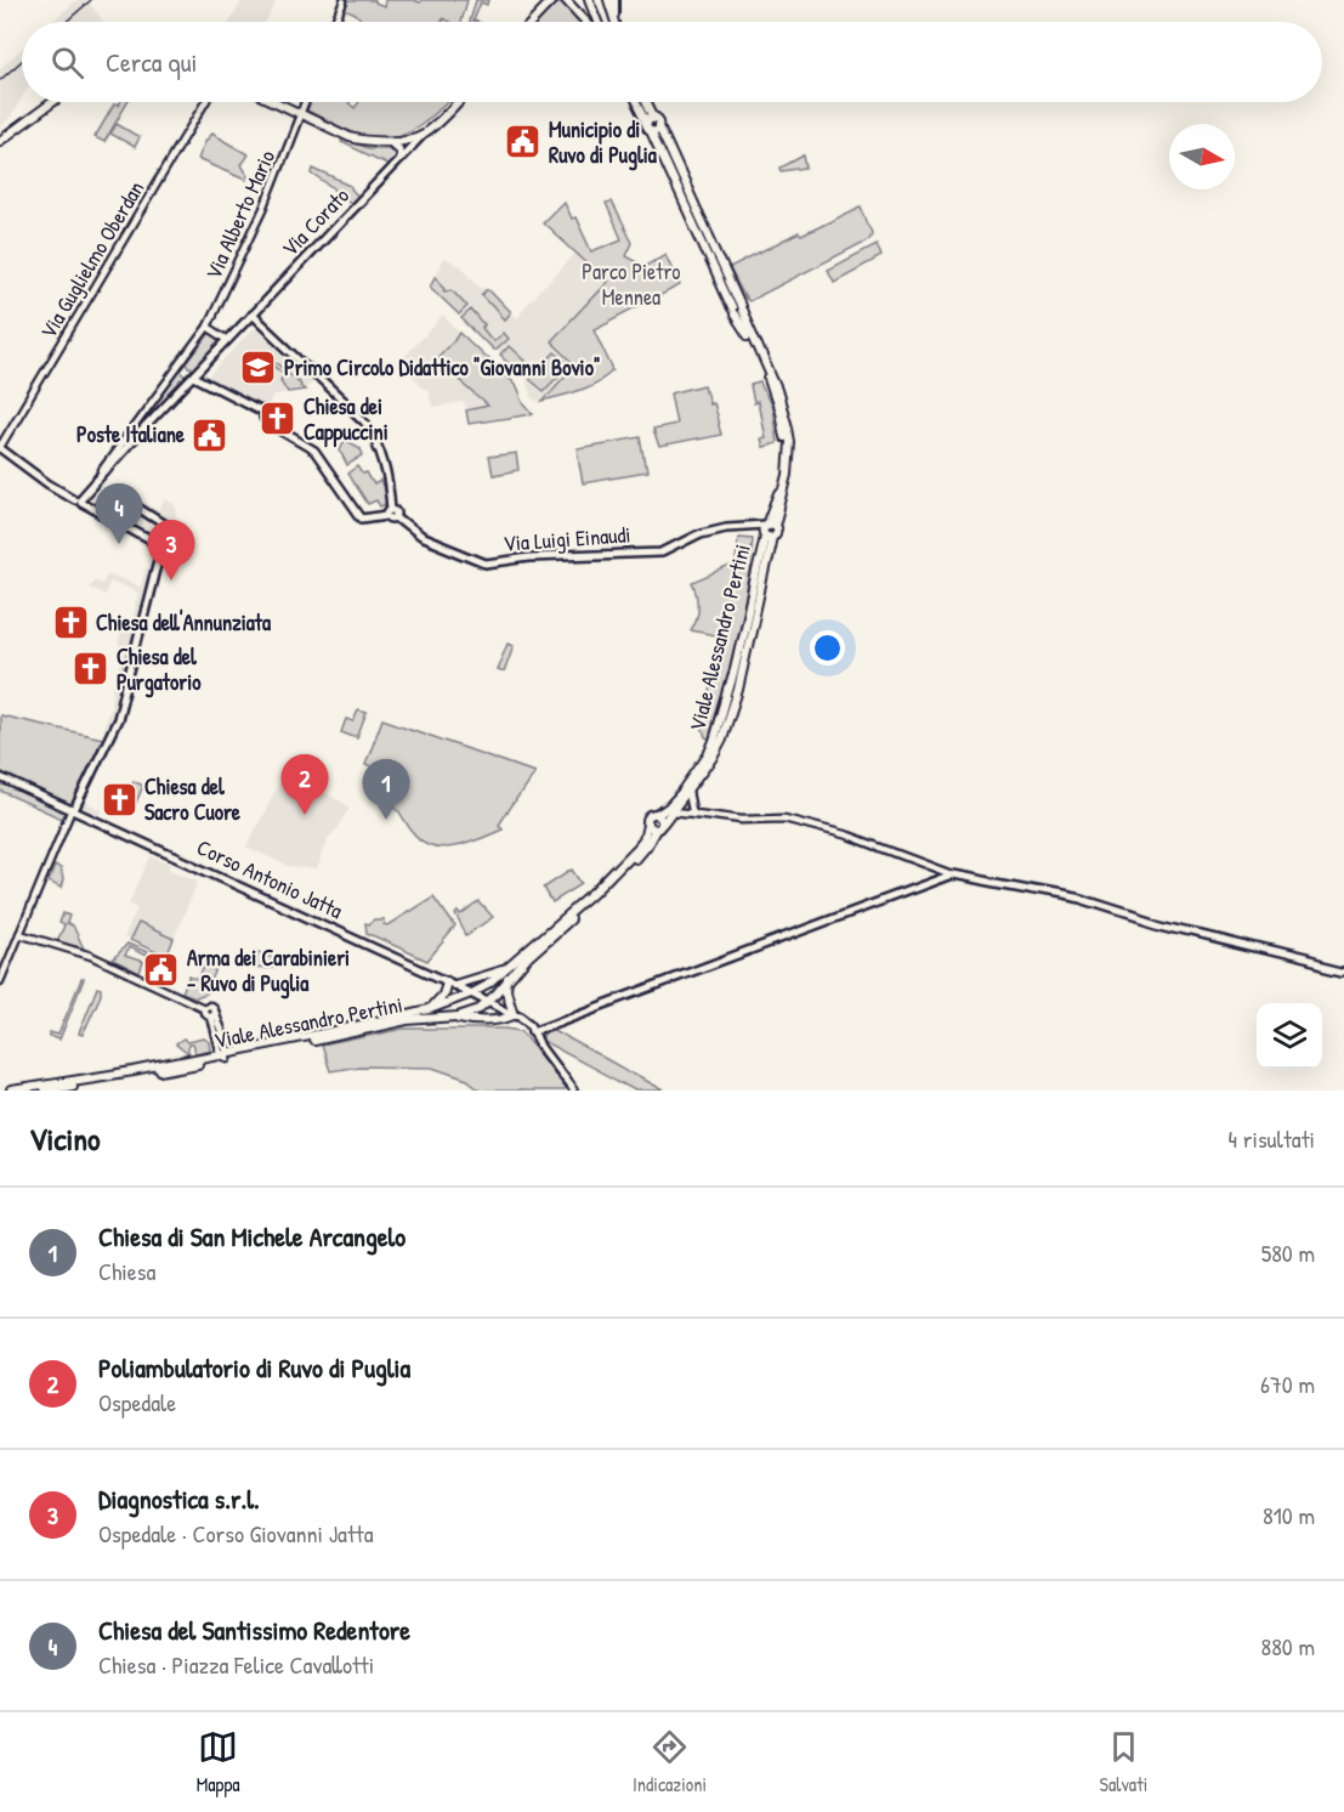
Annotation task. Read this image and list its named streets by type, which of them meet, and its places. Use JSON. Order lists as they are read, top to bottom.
{
  "streets": {
    "main road": [
      "Via Corato",
      "Via Luigi Einaudi",
      "Viale Alessandro Pertini",
      "Corso Antonio Jatta"
    ],
    "street": ["Via Alberto Mario", "Via Guglielmo Oberdan"]
  },
  "crossings": [
    ["Via Alberto Mario", "Via Corato"],
    ["Via Corato", "Via Luigi Einaudi"],
    ["Via Luigi Einaudi", "Viale Alessandro Pertini"],
    ["Viale Alessandro Pertini", "Corso Antonio Jatta"]
  ],
  "parks": ["Parco Pietro Mennea"],
  "places": {
    "public building": ["Municipio di Ruvo di Puglia", "Poste Italiane", "Arma dei Carabinieri - Ruvo di Puglia"],
    "school or university": ["Primo Circolo Didattico \"Giovanni Bovio\""],
    "church": [
      "Chiesa dei Cappuccini",
      "Chiesa dell'Annunziata",
      "Chiesa del Purgatorio",
      "Chiesa del Sacro Cuore"
    ]
  },
  "north": "right",
  "page": {
    "search": "Cerca qui",
    "pins": [
      "4",
      "3",
      "2",
      "1"
    ],
    "heading": ["Vicino", "4 risultati"],
    "list": [
      {
        "mark": "1",
        "name": "Chiesa di San Michele Arcangelo",
        "note": "Chiesa",
        "value": "580 m"
      },
      {
        "mark": "2",
        "name": "Poliambulatorio di Ruvo di Puglia",
        "note": "Ospedale",
        "value": "670 m"
      },
      {
        "mark": "3",
        "name": "Diagnostica s.r.l.",
        "note": "Ospedale · Corso Giovanni Jatta",
        "value": "810 m"
      },
      {
        "mark": "4",
        "name": "Chiesa del Santissimo Redentore",
        "note": "Chiesa · Piazza Felice Cavallotti",
        "value": "880 m"
      }
    ],
    "nav": ["Mappa", "Indicazioni", "Salvati"]
  }
}
